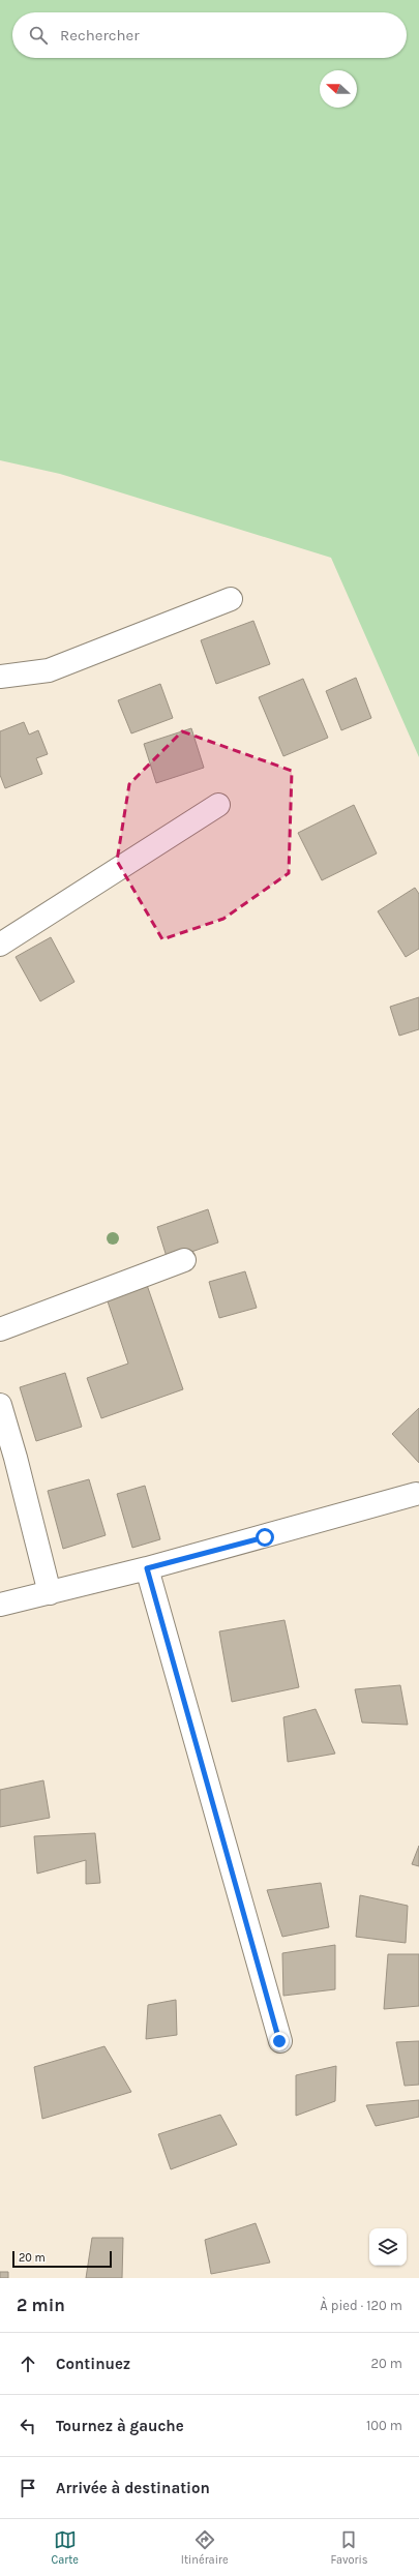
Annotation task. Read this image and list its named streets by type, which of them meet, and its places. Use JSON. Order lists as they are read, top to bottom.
{
  "scale_bar": "20 m",
  "north": "left",
  "page": {
    "search": "Rechercher",
    "scale": "20 m",
    "heading": ["2 min", "À pied · 120 m"],
    "list": [
      ["Continuez", "20 m"],
      ["Tournez à gauche", "100 m"],
      "Arrivée à destination"
    ],
    "nav": ["Carte", "Itinéraire", "Favoris"]
  }
}
